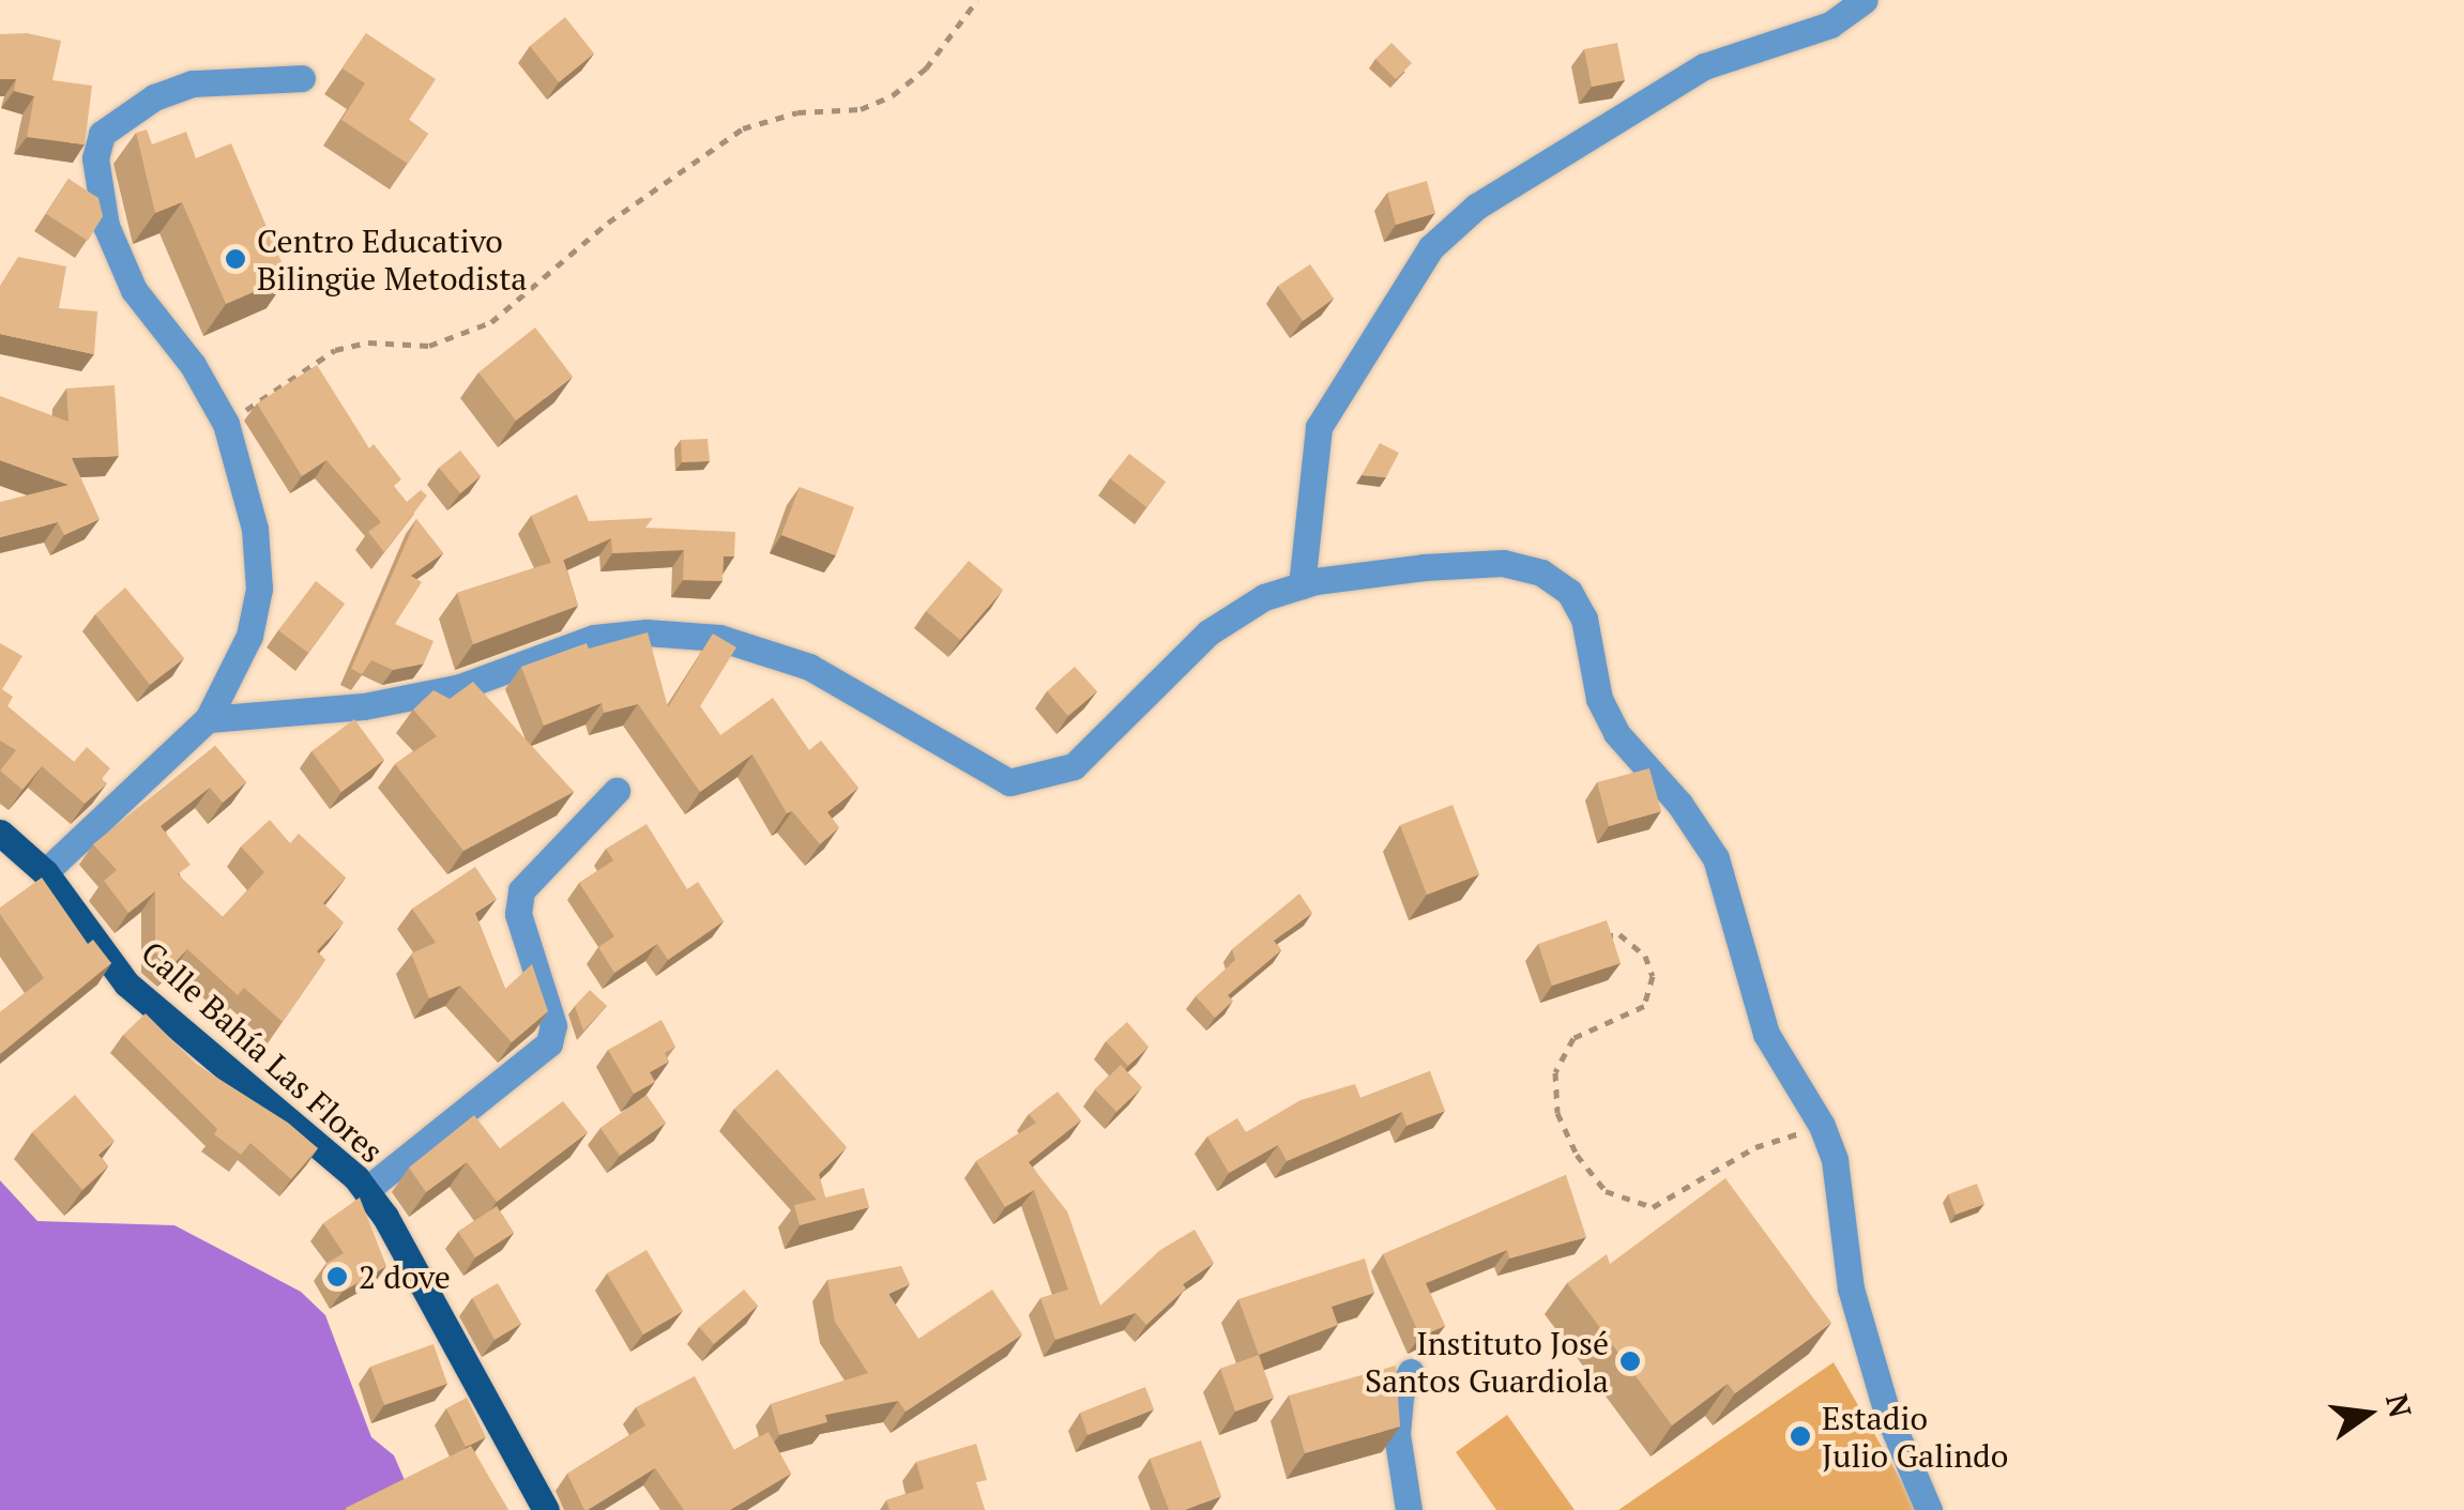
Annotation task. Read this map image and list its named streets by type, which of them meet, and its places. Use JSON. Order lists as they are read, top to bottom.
{
  "streets": {
    "main road": ["Calle Bahía Las Flores"]
  },
  "places": [
    "Centro Educativo Bilingüe Metodista",
    "2 dove",
    "Instituto José Santos Guardiola",
    "Estadio Julio Galindo"
  ],
  "north": "right"
}
